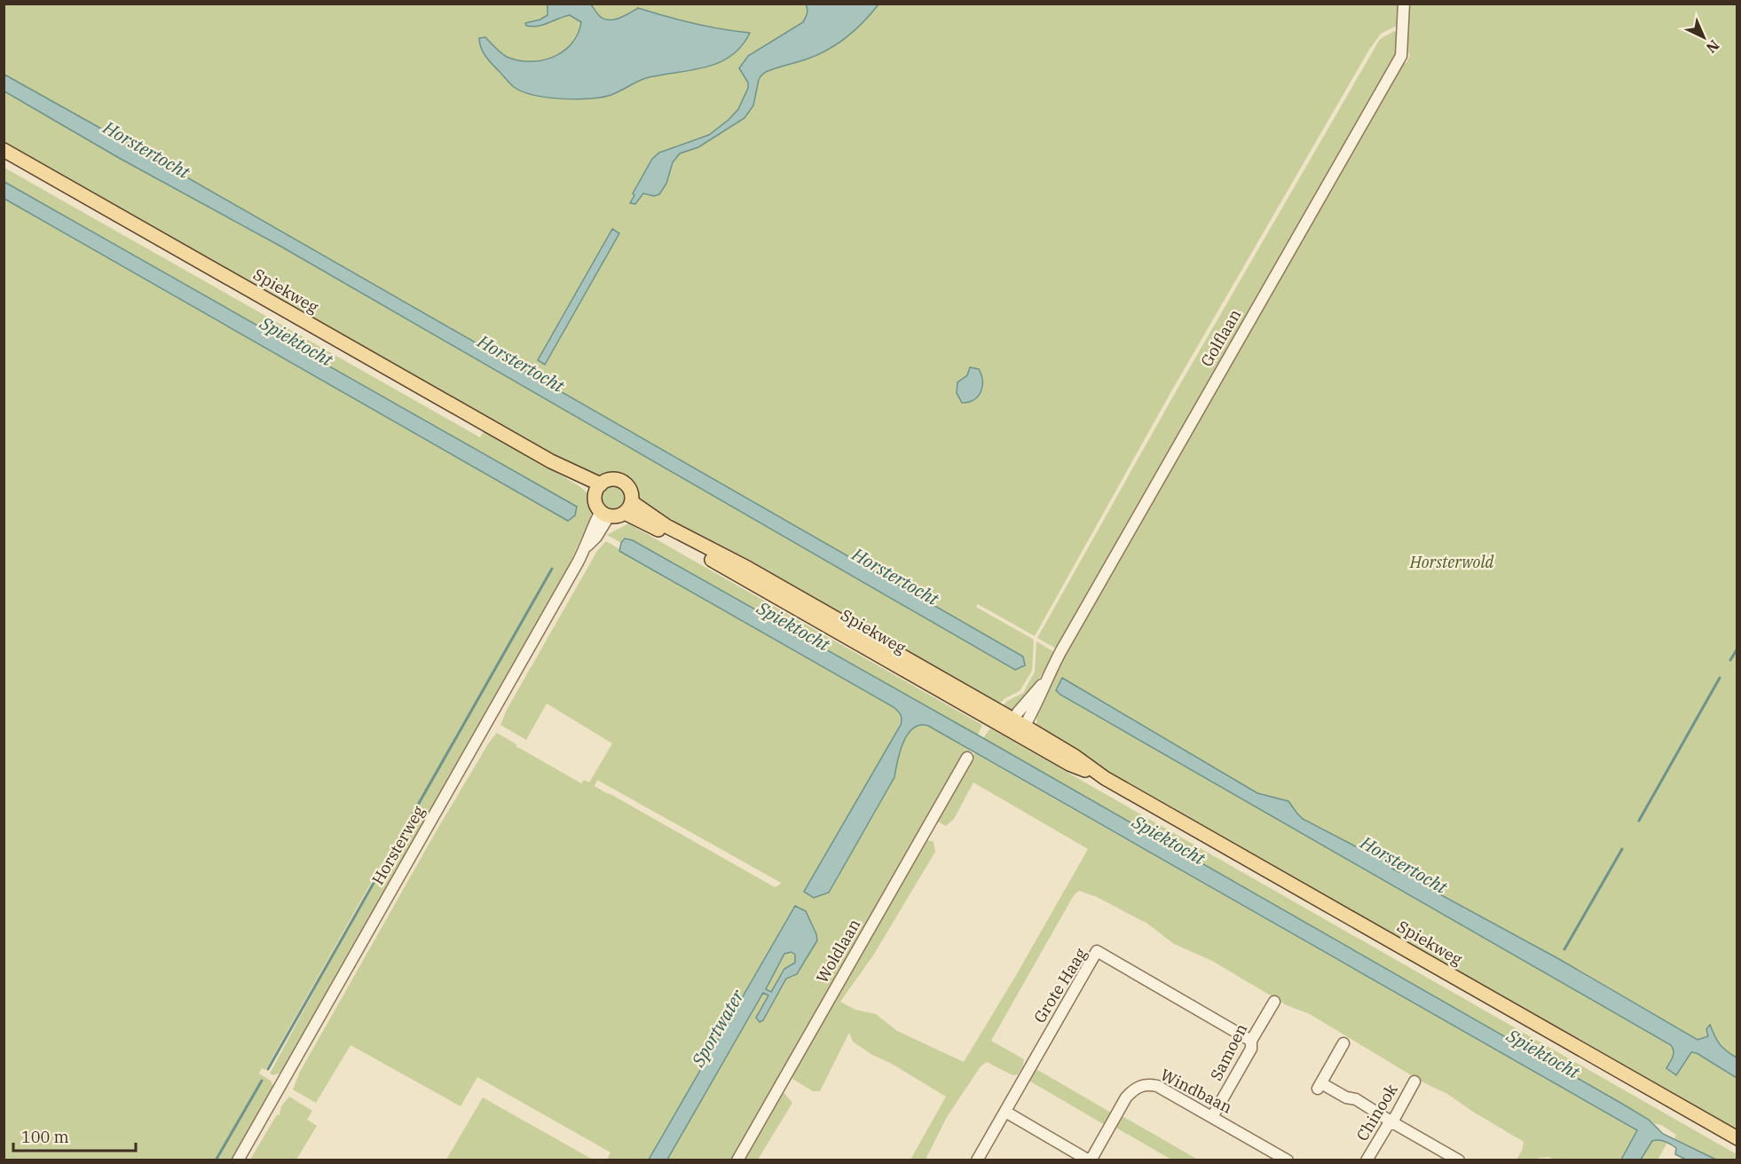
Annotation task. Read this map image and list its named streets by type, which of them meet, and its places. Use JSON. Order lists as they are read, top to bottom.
{
  "streets": {
    "main road": ["Spiekweg"],
    "street": [
      "Golflaan",
      "Horsterweg",
      "Woldlaan",
      "Grote Haag",
      "Samoen",
      "Windbaan",
      "Chinook"
    ]
  },
  "crossings": [
    ["Spiekweg", "Golflaan"],
    ["Spiekweg", "Horsterweg"],
    ["Grote Haag", "Samoen"],
    ["Samoen", "Windbaan"]
  ],
  "water": ["Horstertocht", "Spiektocht", "Sportwater"],
  "parks": ["Horsterwold"],
  "scale_bar": "100 m",
  "north": "bottom right"
}
